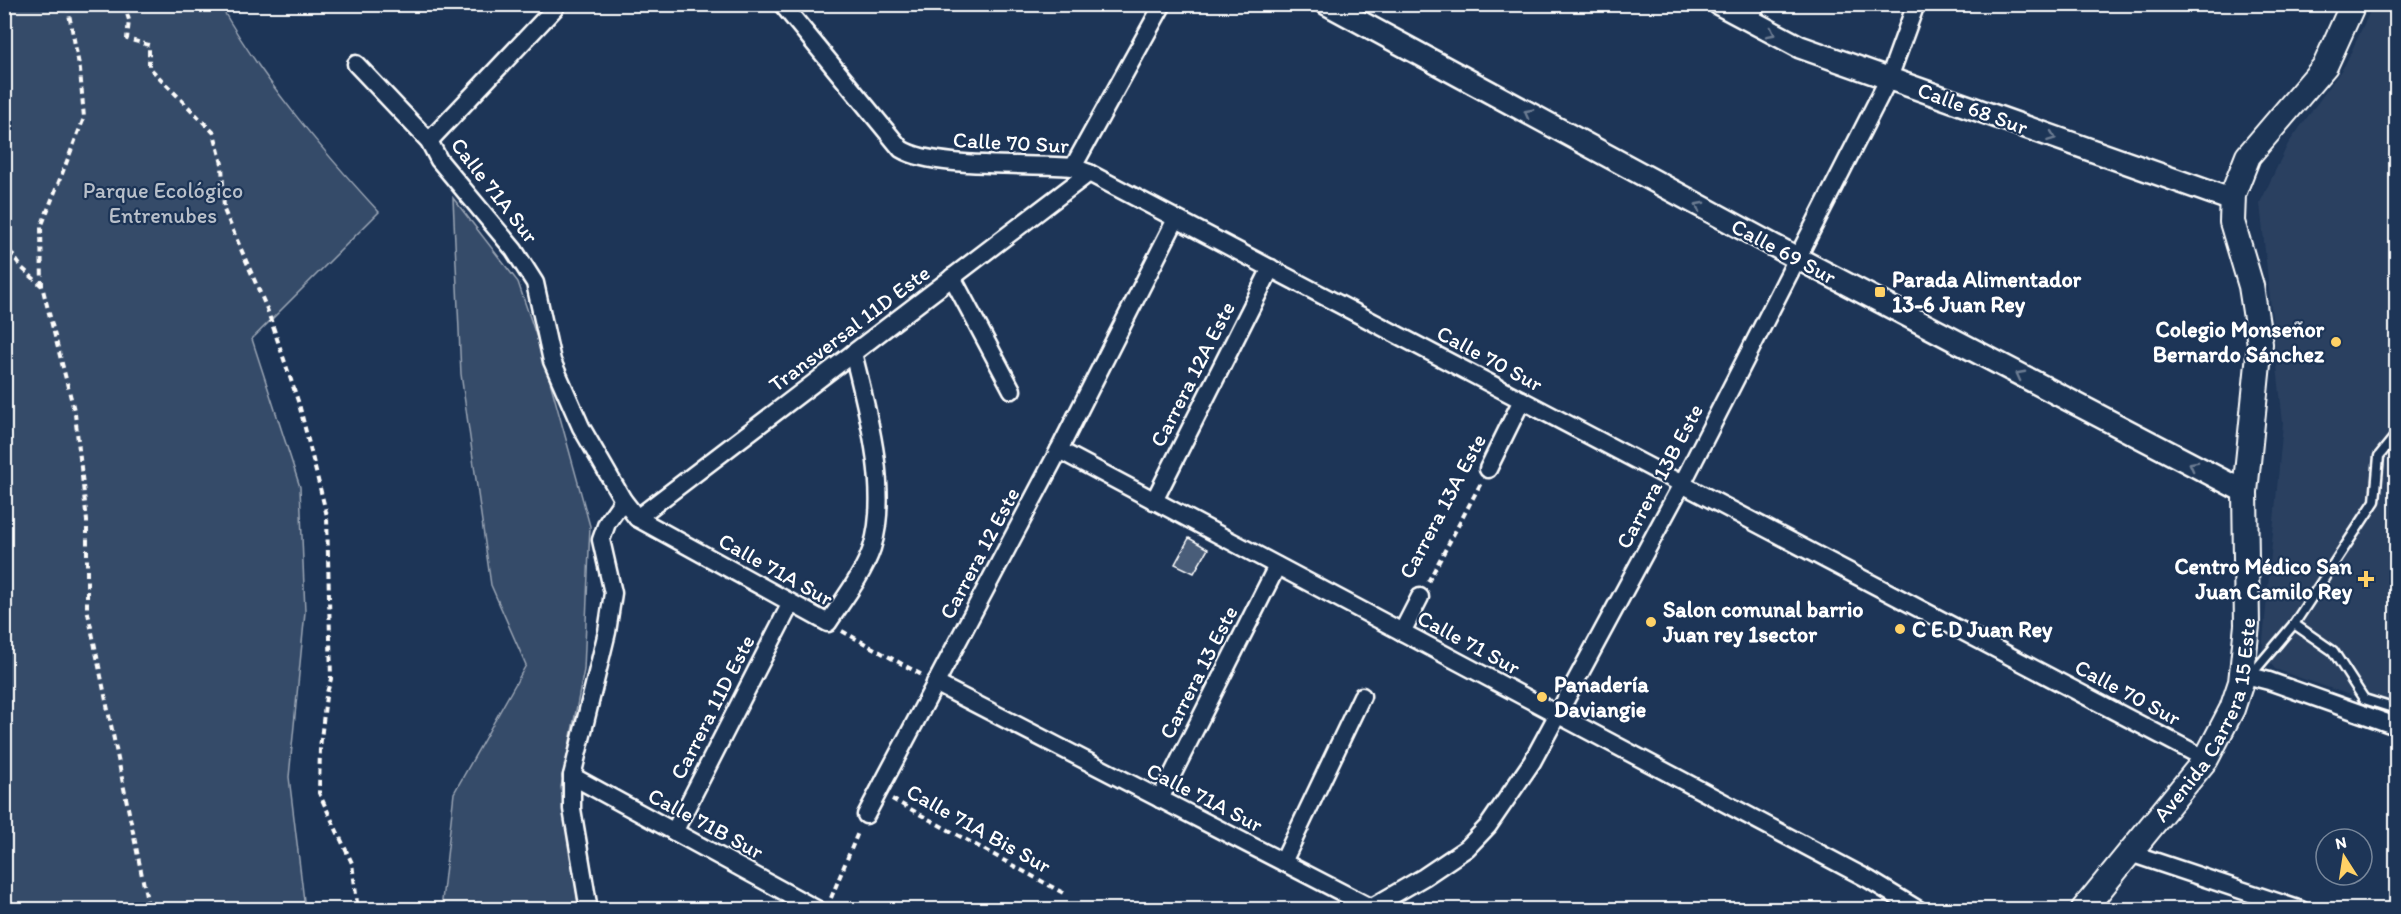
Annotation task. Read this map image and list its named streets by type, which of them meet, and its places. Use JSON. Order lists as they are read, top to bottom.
{
  "streets": {
    "main road": ["Avenida Carrera 15 Este"],
    "street": [
      "Calle 68 Sur",
      "Calle 70 Sur",
      "Calle 71A Sur",
      "Calle 69 Sur",
      "Transversal 11D Este",
      "Carrera 12A Este",
      "Carrera 13B Este",
      "Carrera 13A Este",
      "Carrera 12 Este",
      "Calle 71 Sur",
      "Carrera 13 Este",
      "Carrera 11D Este",
      "Calle 71B Sur"
    ],
    "path": ["Calle 71A Bis Sur"]
  },
  "crossings": [
    ["Calle 68 Sur", "Carrera 13B Este"],
    ["Calle 68 Sur", "Avenida Carrera 15 Este"],
    ["Calle 70 Sur", "Transversal 11D Este"],
    ["Calle 70 Sur", "Carrera 12A Este"],
    ["Calle 70 Sur", "Carrera 13B Este"],
    ["Calle 70 Sur", "Carrera 13A Este"],
    ["Calle 70 Sur", "Carrera 12 Este"],
    ["Calle 70 Sur", "Avenida Carrera 15 Este"],
    ["Calle 71A Sur", "Transversal 11D Este"],
    ["Calle 71A Sur", "Carrera 13B Este"],
    ["Calle 71A Sur", "Carrera 12 Este"],
    ["Calle 71A Sur", "Carrera 13 Este"],
    ["Calle 71A Sur", "Carrera 11D Este"],
    ["Calle 69 Sur", "Carrera 13B Este"],
    ["Calle 69 Sur", "Avenida Carrera 15 Este"],
    ["Carrera 12A Este", "Calle 71 Sur"],
    ["Carrera 13B Este", "Calle 71 Sur"],
    ["Carrera 13A Este", "Calle 71 Sur"],
    ["Carrera 12 Este", "Calle 71 Sur"],
    ["Carrera 12 Este", "Calle 71A Bis Sur"],
    ["Calle 71 Sur", "Carrera 13 Este"],
    ["Carrera 11D Este", "Calle 71B Sur"]
  ],
  "one_way": ["Calle 68 Sur", "Calle 69 Sur"],
  "parks": ["Parque Ecológico Entrenubes"],
  "places": {
    "transit": ["Parada Alimentador 13-6 Juan Rey"],
    "other": [
      "Colegio Monseñor Bernardo Sánchez",
      "Salon comunal barrio Juan rey 1sector",
      "C E D Juan Rey",
      "Panadería Daviangie"
    ],
    "health": ["Centro Médico San Juan Camilo Rey"]
  },
  "north": "top"
}
